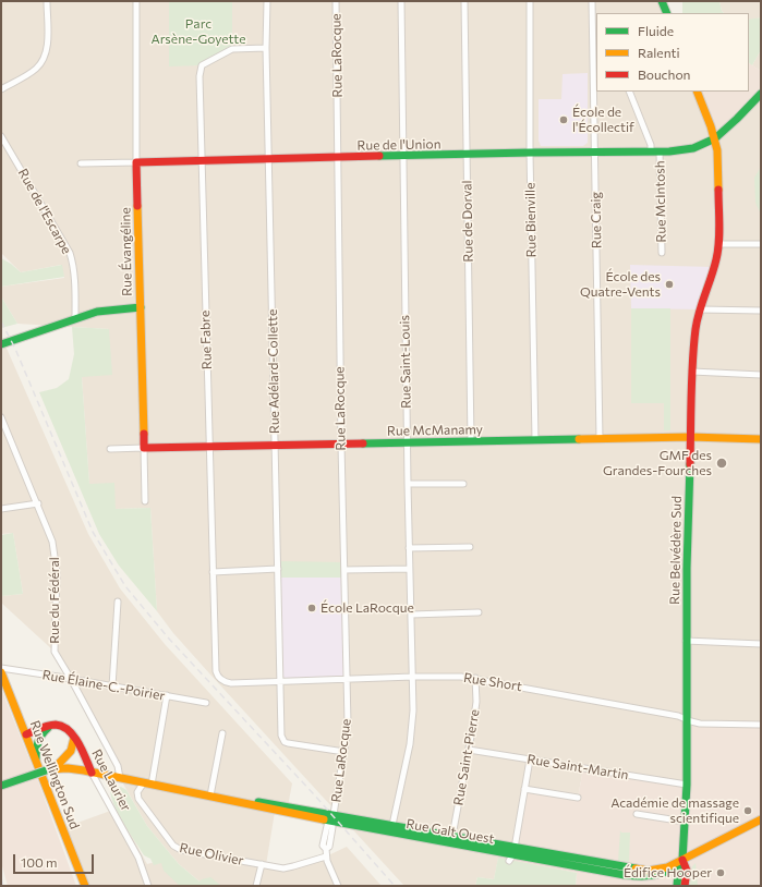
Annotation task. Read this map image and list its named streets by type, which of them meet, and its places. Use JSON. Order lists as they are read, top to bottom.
{
  "streets": {
    "street": [
      "Rue LaRocque",
      "Rue de l'Union",
      "Rue McIntosh",
      "Rue de l'Escarpe",
      "Rue Bienville",
      "Rue Craig",
      "Rue de Dorval",
      "Rue Évangéline",
      "Rue Fabre",
      "Rue Saint-Louis",
      "Rue Adélard-Collette",
      "Rue McManamy",
      "Rue Belvédère Sud",
      "Rue du Fédéral",
      "Rue Short",
      "Rue Élaine-C.-Poirier",
      "Rue Saint-Pierre",
      "Rue Saint-Martin",
      "Rue Wellington Sud",
      "Rue Laurier",
      "Rue Galt Ouest",
      "Rue Olivier"
    ]
  },
  "crossings": [
    ["Rue LaRocque", "Rue de l'Union"],
    ["Rue LaRocque", "Rue Adélard-Collette"],
    ["Rue LaRocque", "Rue McManamy"],
    ["Rue LaRocque", "Rue Short"],
    ["Rue LaRocque", "Rue Galt Ouest"],
    ["Rue LaRocque", "Rue Olivier"],
    ["Rue de l'Union", "Rue McIntosh"],
    ["Rue de l'Union", "Rue Bienville"],
    ["Rue de l'Union", "Rue Craig"],
    ["Rue de l'Union", "Rue de Dorval"],
    ["Rue de l'Union", "Rue Évangéline"],
    ["Rue de l'Union", "Rue Fabre"],
    ["Rue de l'Union", "Rue Saint-Louis"],
    ["Rue de l'Union", "Rue Adélard-Collette"],
    ["Rue de l'Union", "Rue Belvédère Sud"],
    ["Rue Bienville", "Rue McManamy"],
    ["Rue Craig", "Rue McManamy"],
    ["Rue de Dorval", "Rue McManamy"],
    ["Rue Évangéline", "Rue McManamy"],
    ["Rue Fabre", "Rue Adélard-Collette"],
    ["Rue Fabre", "Rue McManamy"],
    ["Rue Fabre", "Rue Short"],
    ["Rue Saint-Louis", "Rue McManamy"],
    ["Rue Saint-Louis", "Rue Short"],
    ["Rue Saint-Louis", "Rue Galt Ouest"],
    ["Rue Adélard-Collette", "Rue McManamy"],
    ["Rue Adélard-Collette", "Rue Short"],
    ["Rue McManamy", "Rue Belvédère Sud"],
    ["Rue Belvédère Sud", "Rue Short"],
    ["Rue Belvédère Sud", "Rue Saint-Martin"],
    ["Rue Belvédère Sud", "Rue Galt Ouest"],
    ["Rue du Fédéral", "Rue Élaine-C.-Poirier"],
    ["Rue du Fédéral", "Rue Galt Ouest"],
    ["Rue Short", "Rue Saint-Pierre"],
    ["Rue Saint-Pierre", "Rue Saint-Martin"],
    ["Rue Saint-Pierre", "Rue Galt Ouest"],
    ["Rue Laurier", "Rue Galt Ouest"],
    ["Rue Galt Ouest", "Rue Olivier"]
  ],
  "parks": ["Parc Arsène-Goyette"],
  "places": [
    "École de l'Écollectif",
    "École des Quatre-Vents",
    "GMF des Grandes-Fourches",
    "École LaRocque",
    "Académie de massage scientifique",
    "Édifice Hooper"
  ],
  "legend": ["Fluide", "Ralenti", "Bouchon"],
  "scale_bar": "100 m"
}
